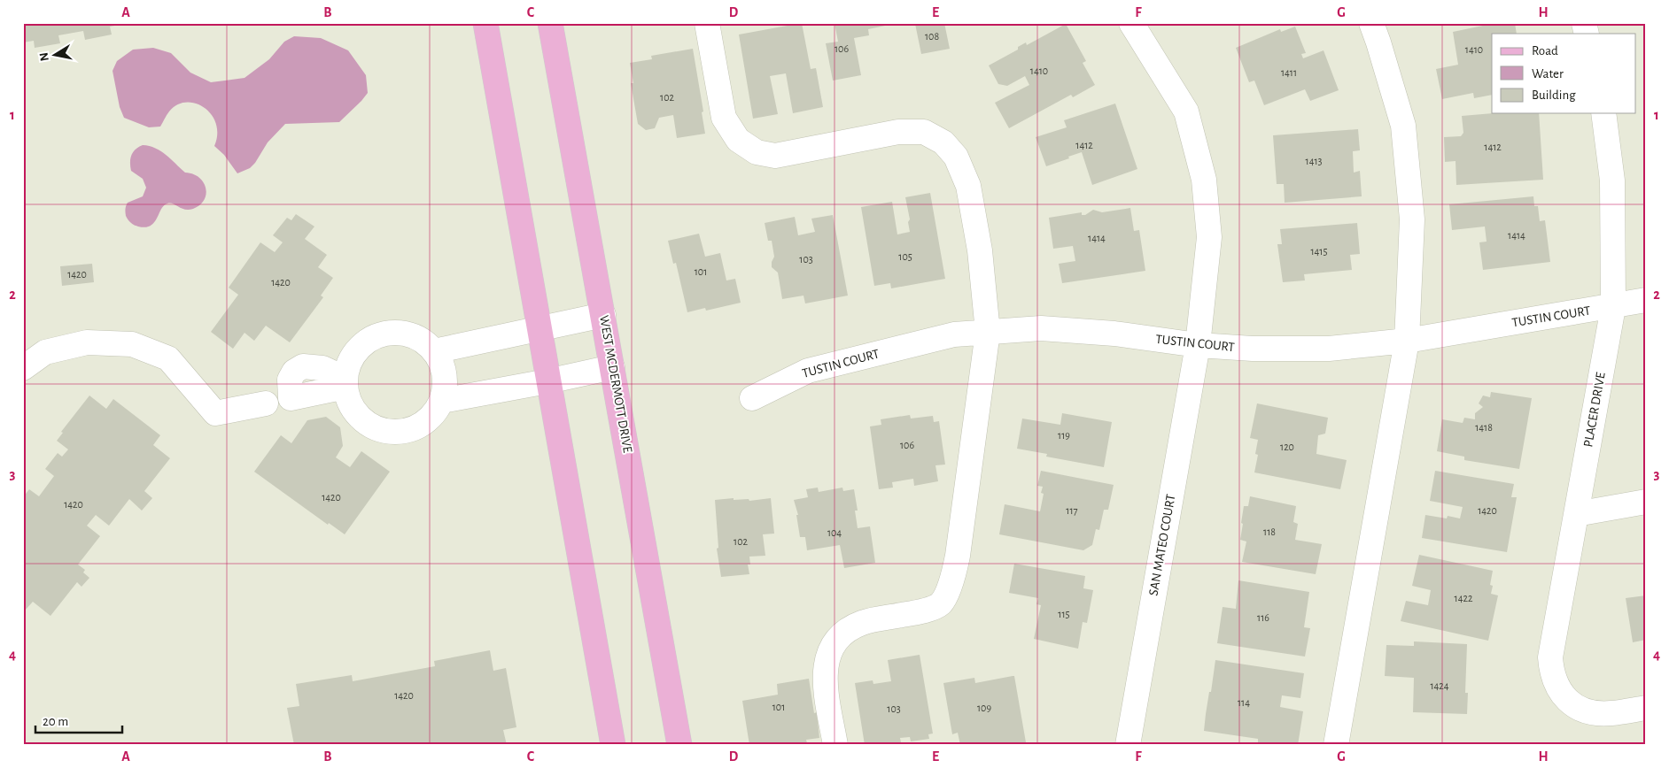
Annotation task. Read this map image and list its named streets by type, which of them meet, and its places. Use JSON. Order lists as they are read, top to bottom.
{
  "streets": {
    "main road": ["WEST MCDERMOTT DRIVE"],
    "street": ["TUSTIN COURT", "PLACER DRIVE", "SAN MATEO COURT"]
  },
  "crossings": [
    ["TUSTIN COURT", "PLACER DRIVE"],
    ["TUSTIN COURT", "SAN MATEO COURT"]
  ],
  "house_numbers": [
    "108",
    "106",
    "1410",
    "1410",
    "1411",
    "102",
    "1412",
    "1412",
    "1413",
    "1414",
    "1414",
    "1415",
    "105",
    "103",
    "101",
    "1420",
    "1420",
    "1418",
    "119",
    "106",
    "120",
    "1420",
    "1420",
    "117",
    "1420",
    "118",
    "104",
    "102",
    "1422",
    "115",
    "116",
    "1424",
    "1420",
    "114",
    "101",
    "109",
    "103"
  ],
  "legend": ["Road", "Water", "Building"],
  "scale_bar": "20 m",
  "north": "left",
  "grid": {
    "columns": [
      "A",
      "B",
      "C",
      "D",
      "E",
      "F",
      "G",
      "H"
    ],
    "rows": [
      "1",
      "2",
      "3",
      "4"
    ]
  }
}
